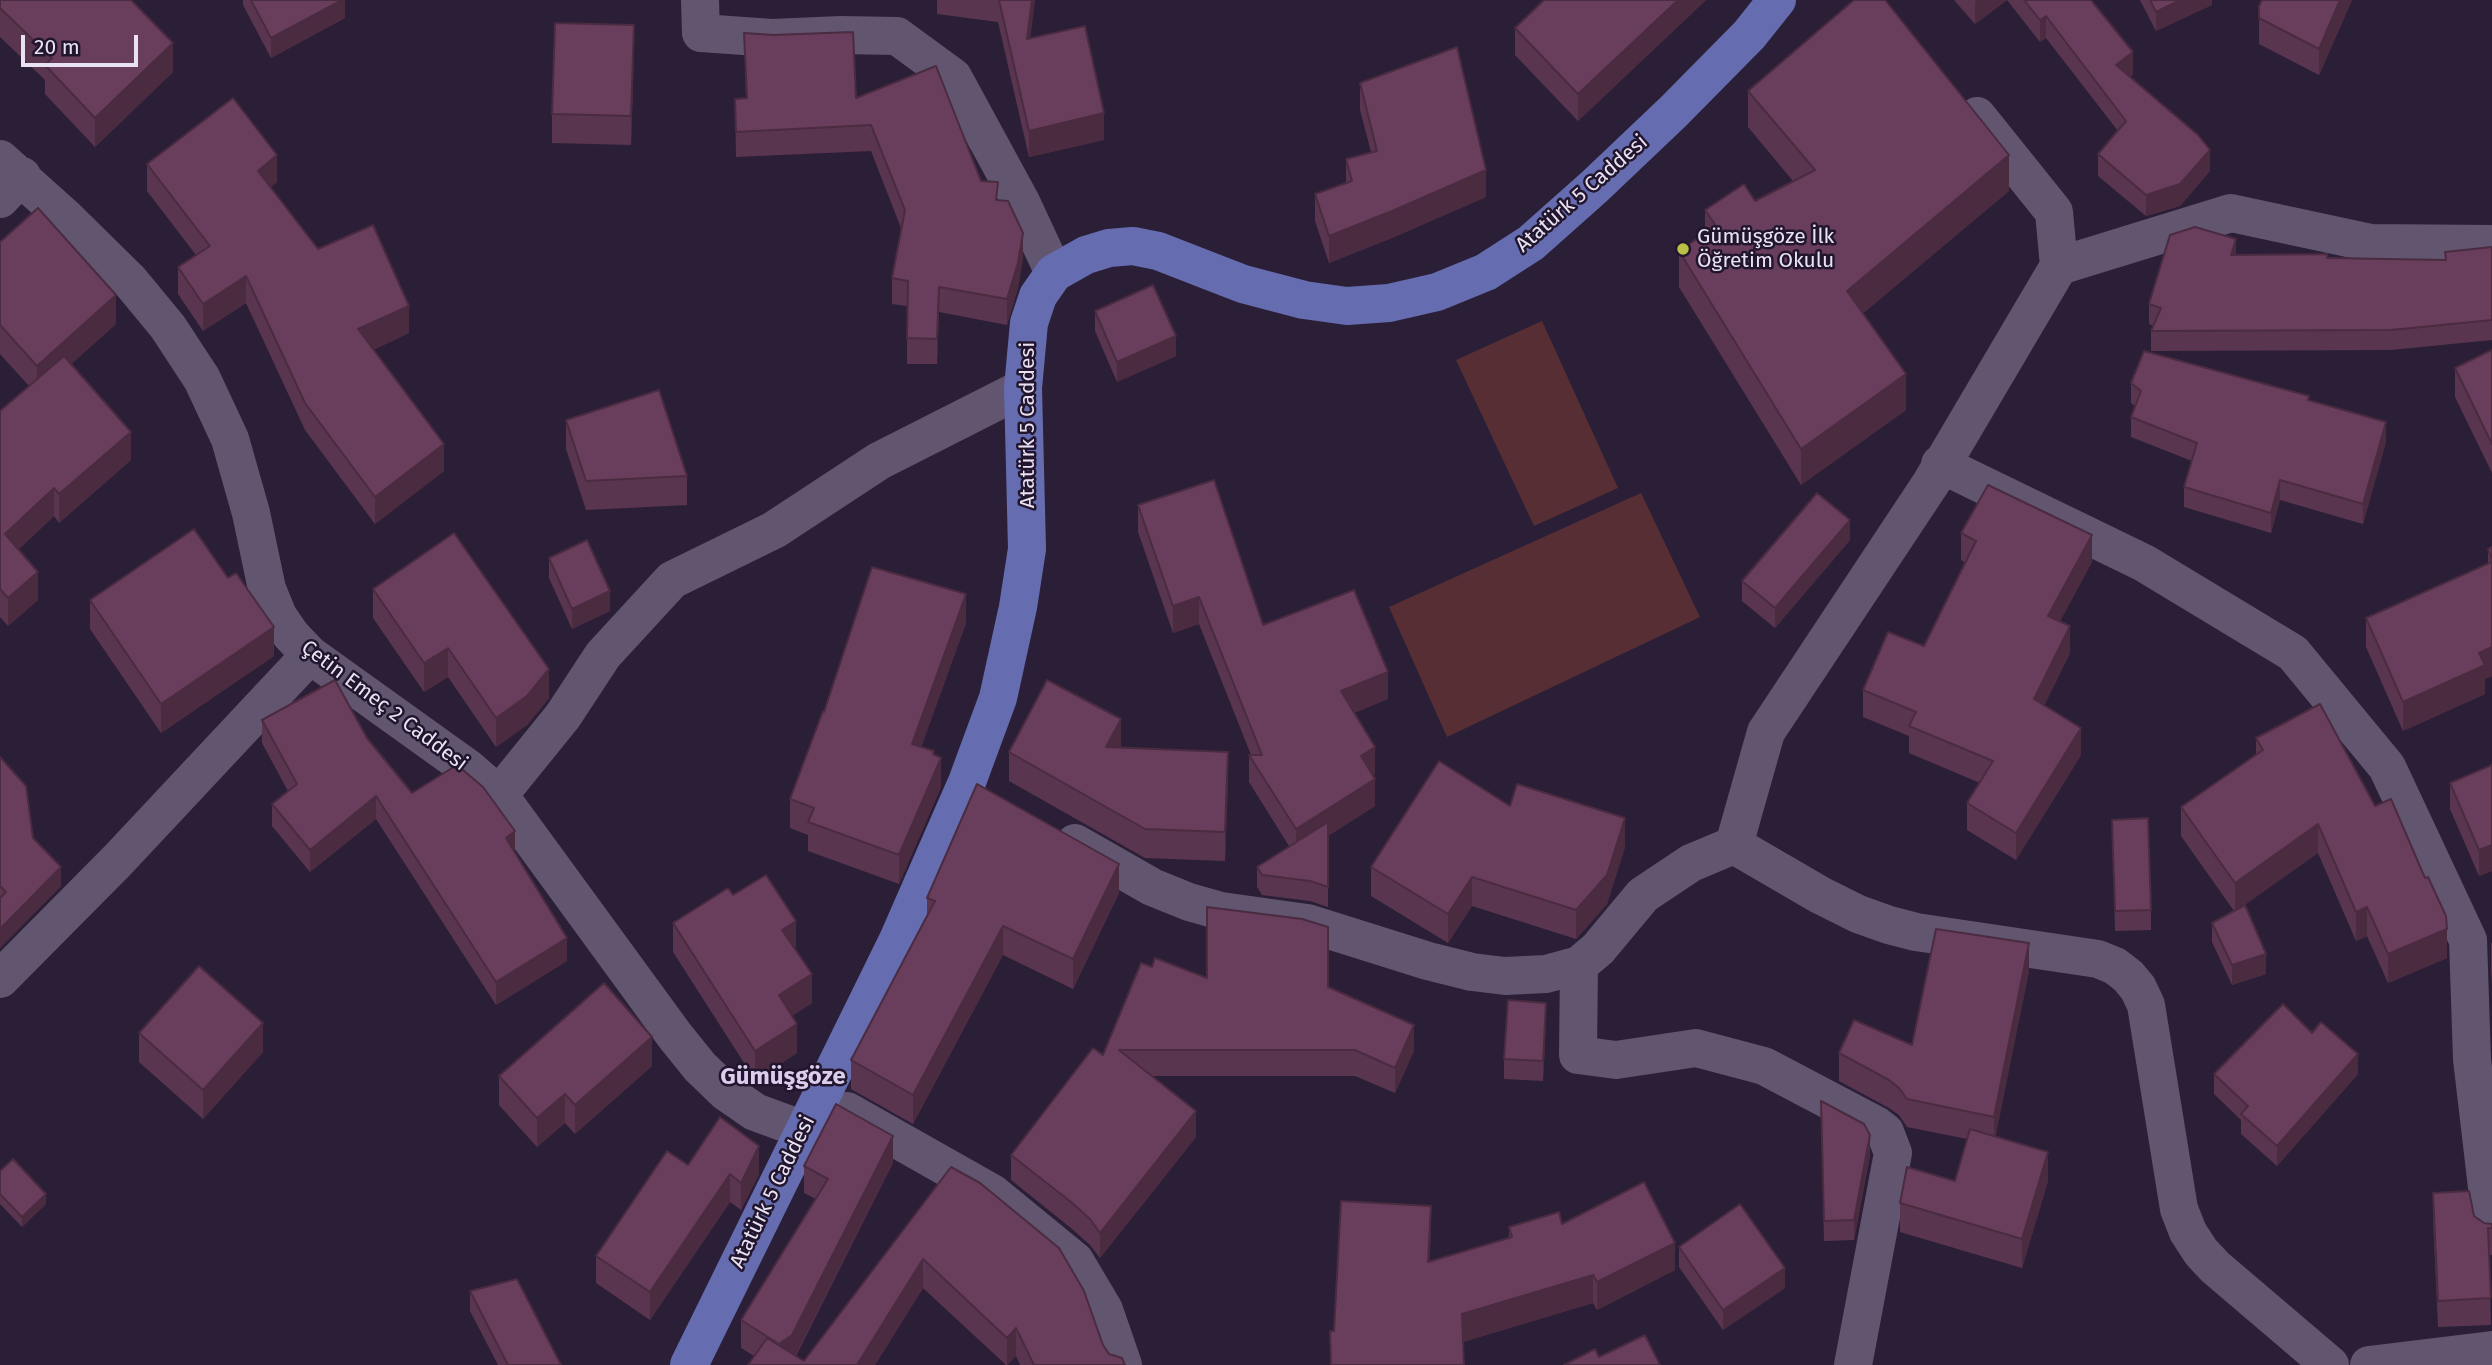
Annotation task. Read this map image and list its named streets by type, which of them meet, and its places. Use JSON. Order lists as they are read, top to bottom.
{
  "streets": {
    "main road": ["Atatürk 5 Caddesi"],
    "street": ["Çetin Emeç 2 Caddesi"]
  },
  "crossings": [
    ["Atatürk 5 Caddesi", "Çetin Emeç 2 Caddesi"]
  ],
  "districts": ["Gümüşgöze"],
  "places": ["Gümüşgöze İlk Öğretim Okulu"],
  "scale_bar": "20 m"
}
